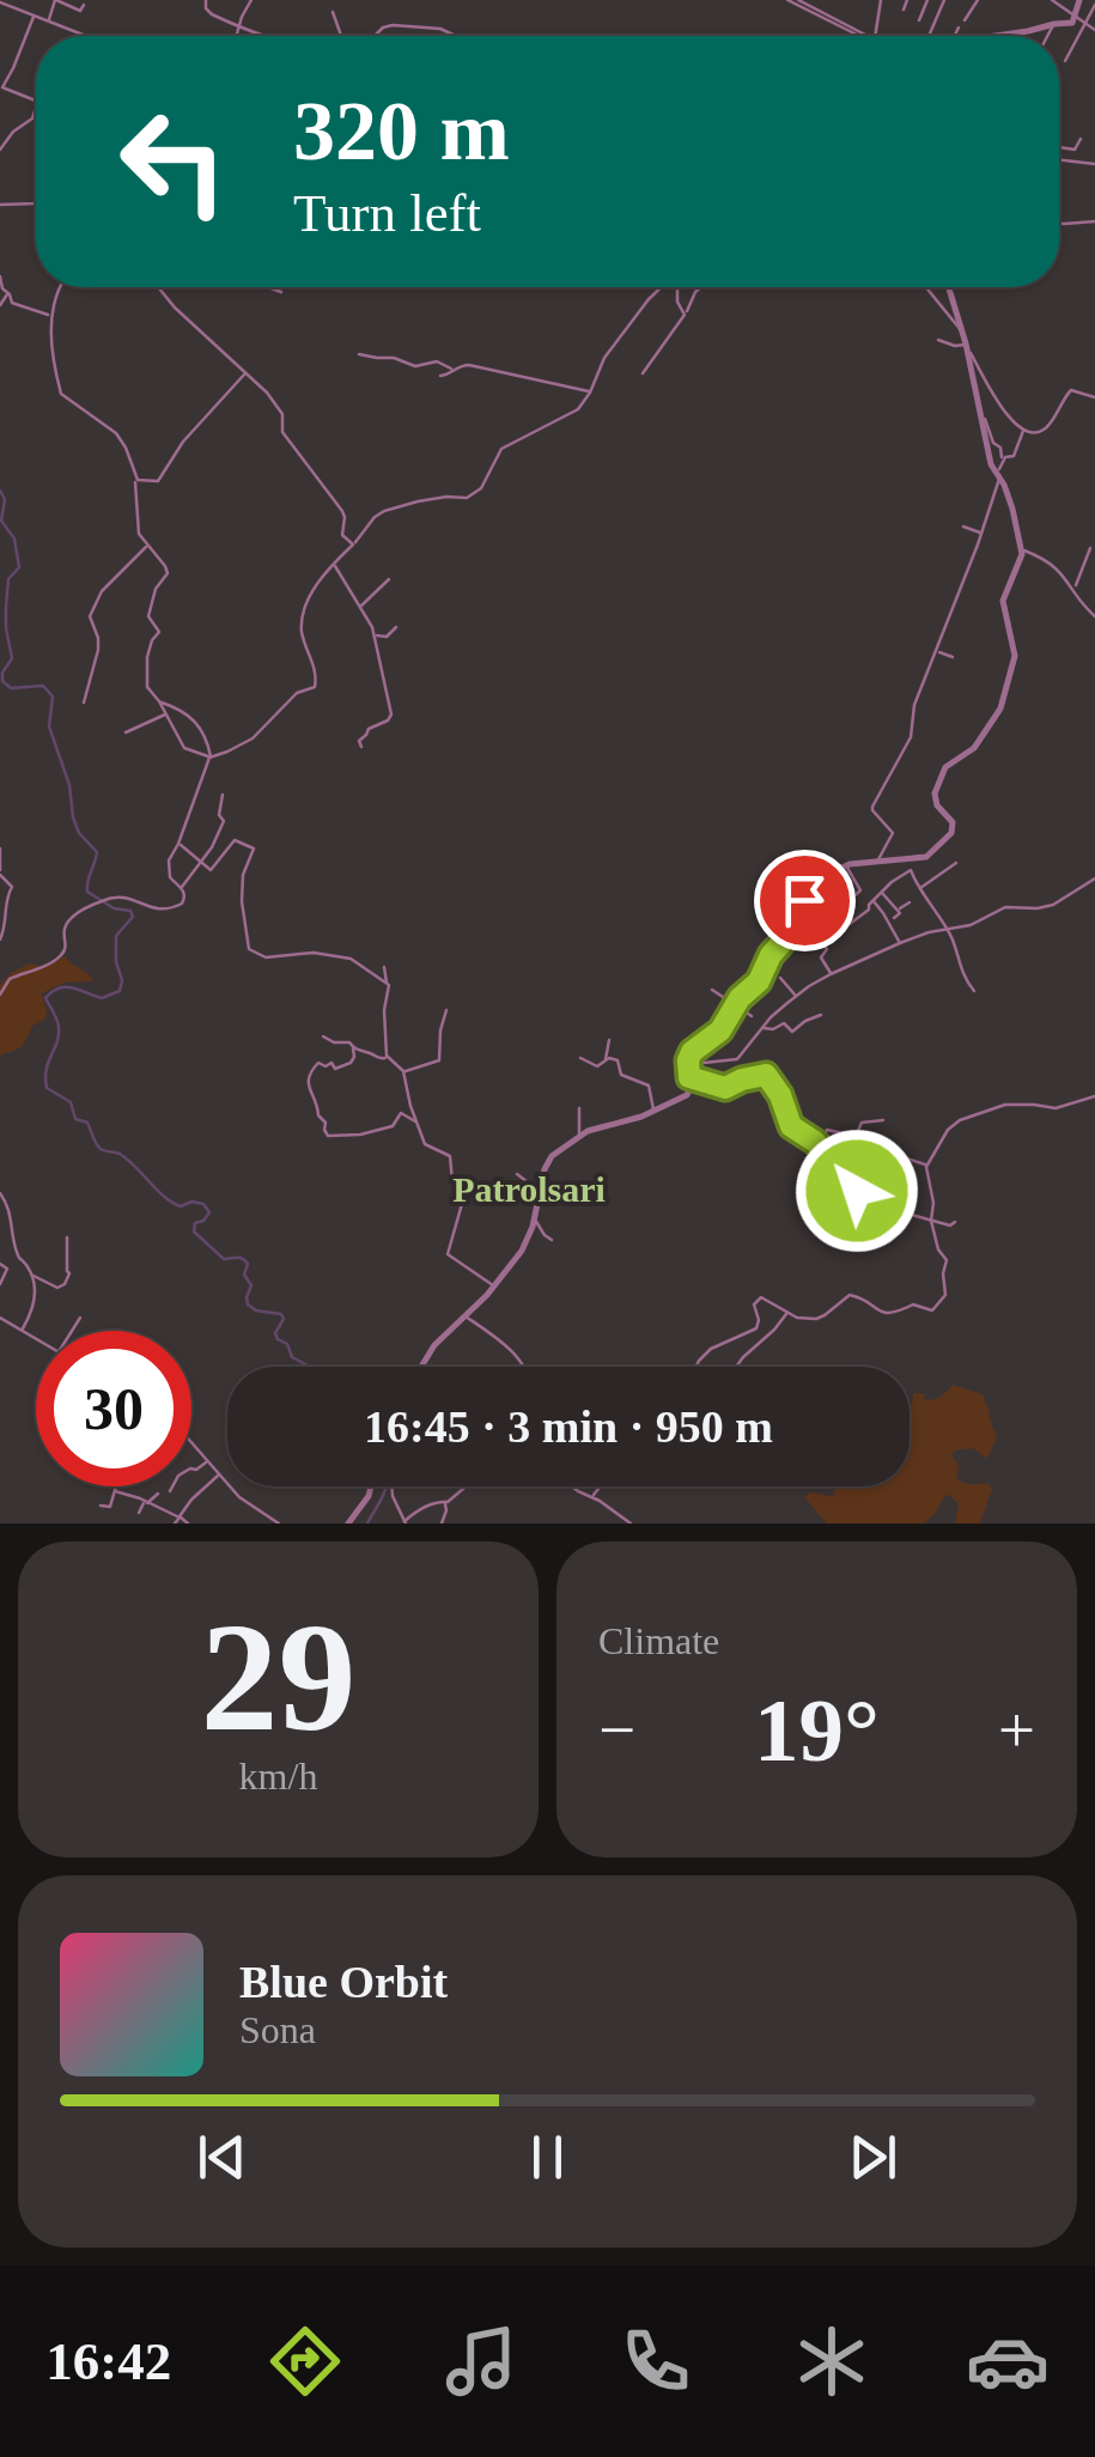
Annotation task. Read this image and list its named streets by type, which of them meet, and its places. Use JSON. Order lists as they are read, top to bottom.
{
  "districts": ["Patrolsari"],
  "page": {
    "turn": ["320 m", "Turn left"],
    "limit": "30",
    "trip": "16:45 · 3 min · 950 m",
    "tile": [
      ["29", "km/h"],
      "Climate"
    ],
    "heat": ["−", "19°", "+"],
    "song": ["Blue Orbit", "Sona"],
    "tabs": "16:42"
  }
}
